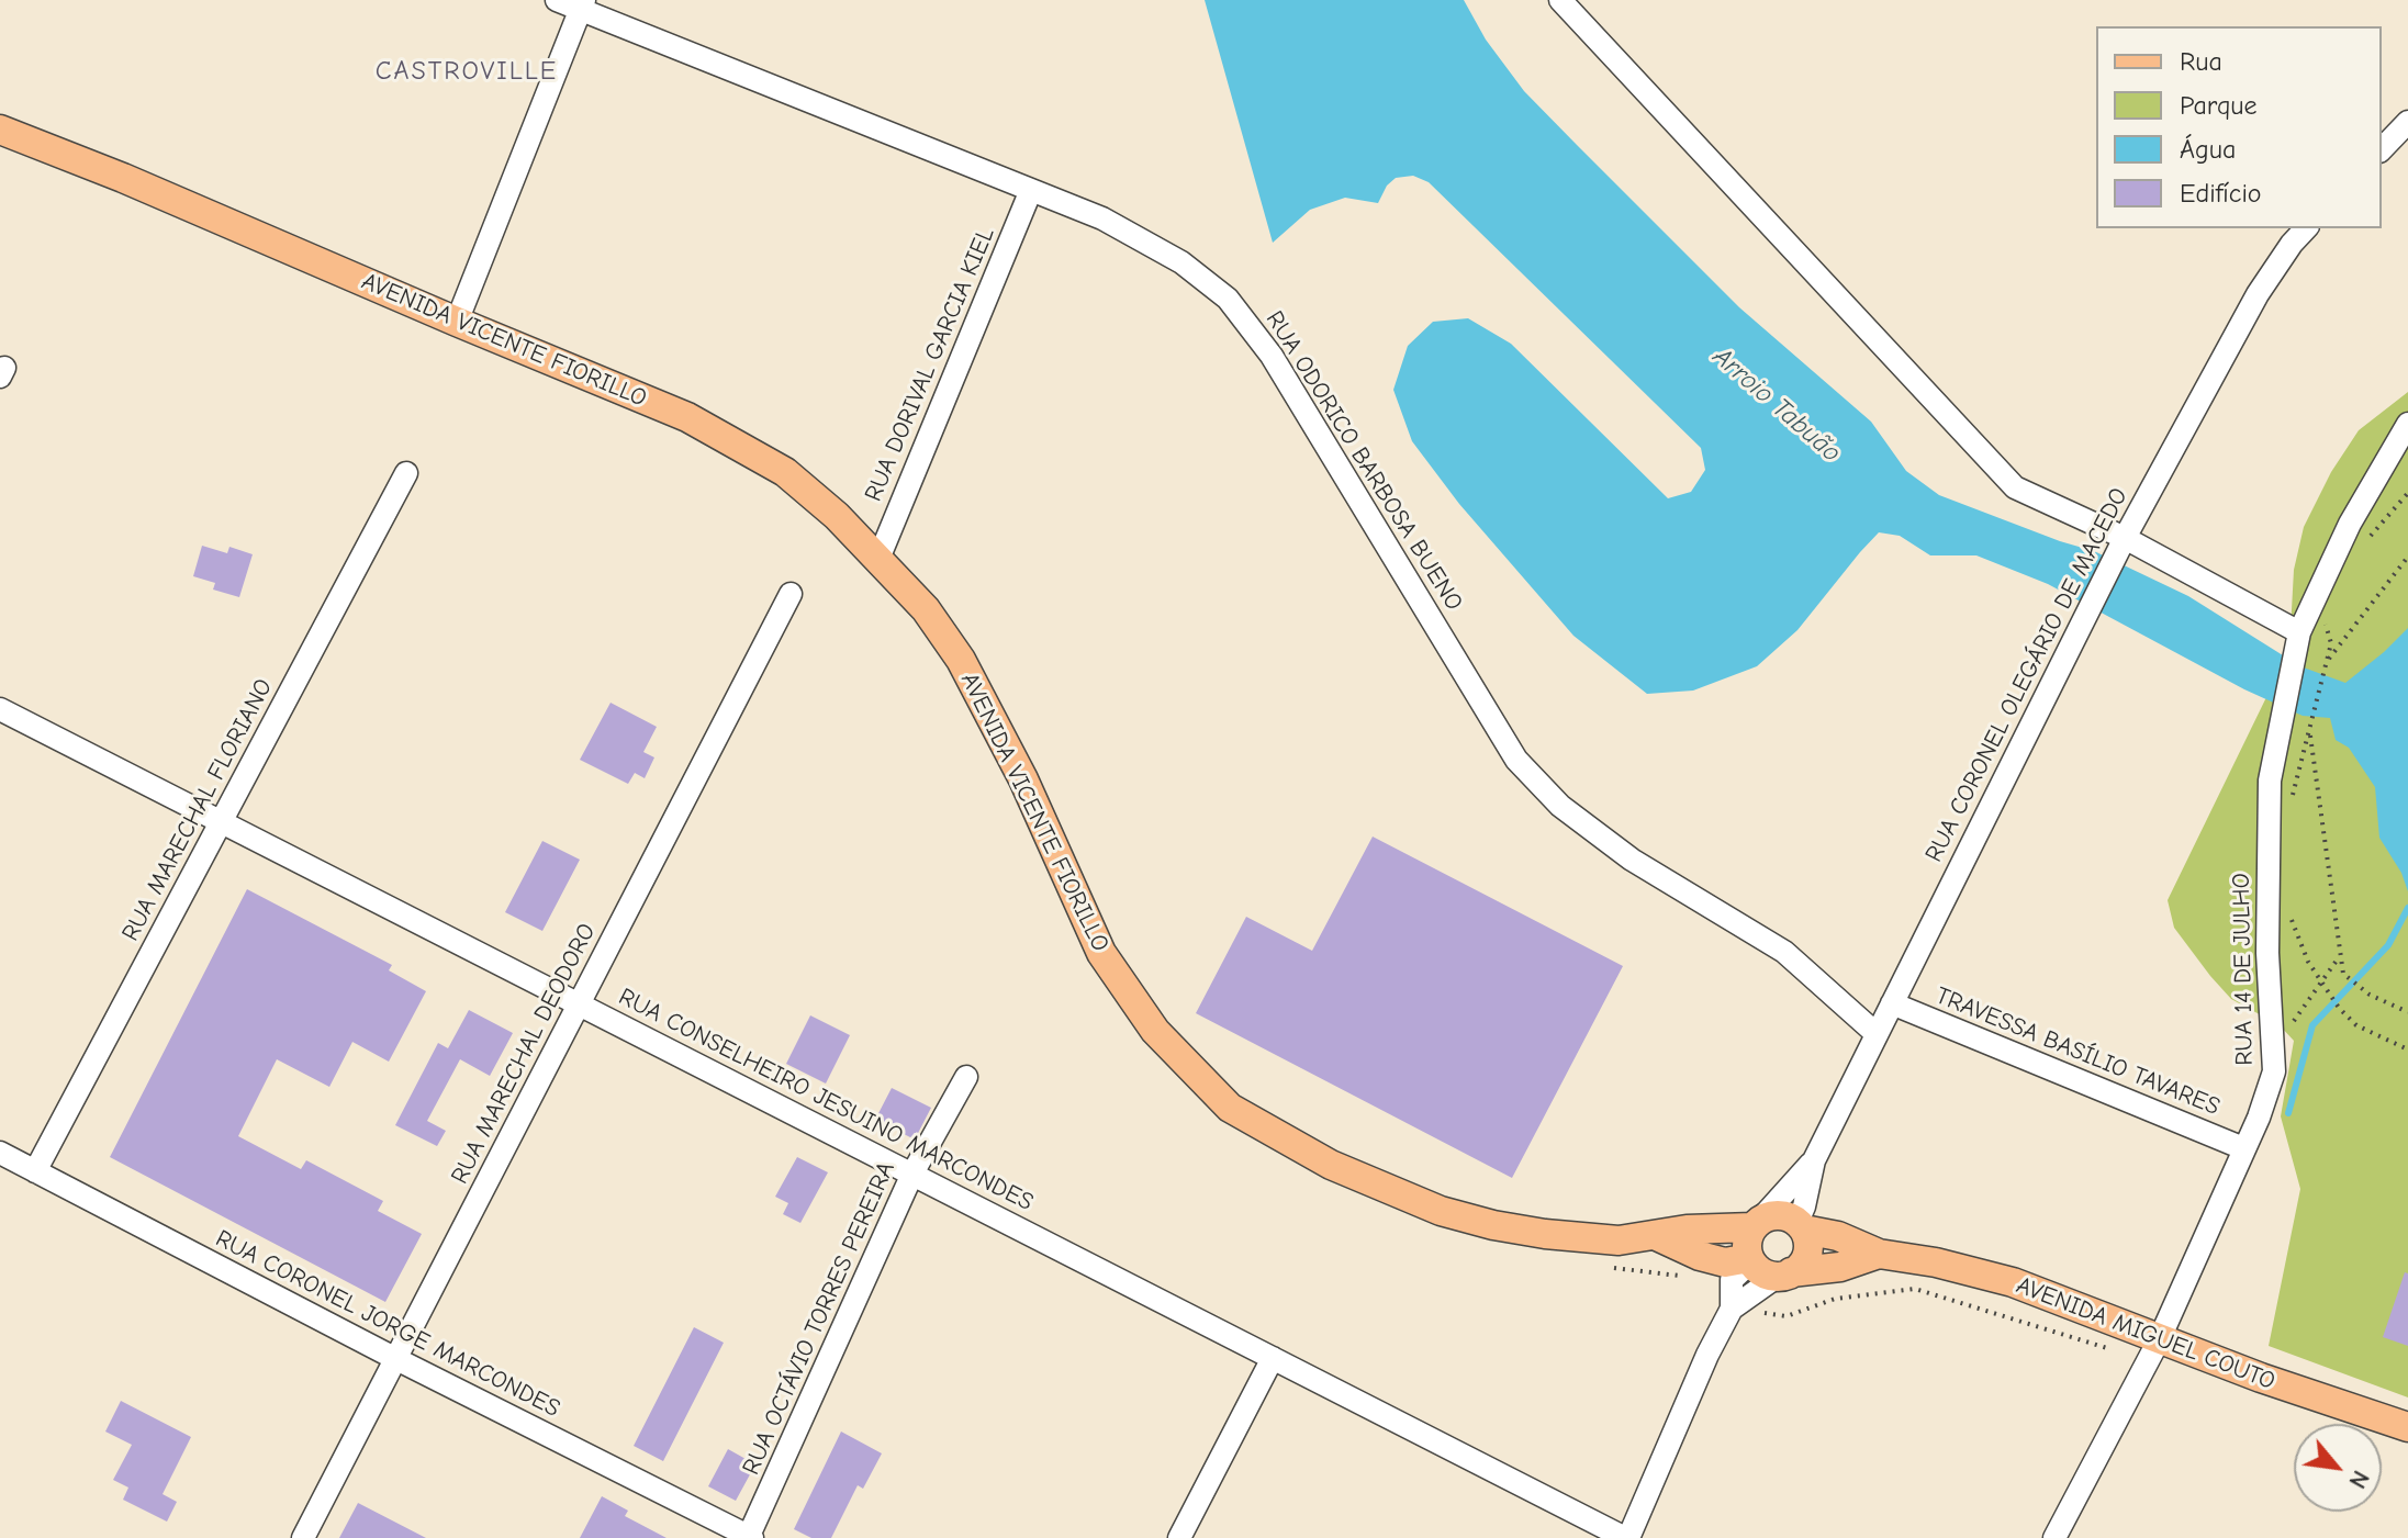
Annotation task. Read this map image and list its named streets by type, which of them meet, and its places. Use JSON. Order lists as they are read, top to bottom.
{
  "streets": {
    "main road": ["AVENIDA VICENTE FIORILLO", "AVENIDA MIGUEL COUTO"],
    "street": [
      "RUA DORIVAL GARCIA KIEL",
      "RUA ODORICO BARBOSA BUENO",
      "RUA CORONEL OLEGÁRIO DE MACEDO",
      "RUA MARECHAL FLORIANO",
      "RUA 14 DE JULHO",
      "TRAVESSA BASÍLIO TAVARES",
      "RUA MARECHAL DEODORO",
      "RUA CONSELHEIRO JESUINO MARCONDES",
      "RUA OCTÁVIO TORRES PEREIRA",
      "RUA CORONEL JORGE MARCONDES"
    ]
  },
  "crossings": [
    ["AVENIDA VICENTE FIORILLO", "RUA DORIVAL GARCIA KIEL"],
    ["RUA DORIVAL GARCIA KIEL", "RUA ODORICO BARBOSA BUENO"],
    ["RUA ODORICO BARBOSA BUENO", "RUA CORONEL OLEGÁRIO DE MACEDO"],
    ["RUA CORONEL OLEGÁRIO DE MACEDO", "TRAVESSA BASÍLIO TAVARES"],
    ["RUA MARECHAL FLORIANO", "RUA CONSELHEIRO JESUINO MARCONDES"],
    ["RUA MARECHAL FLORIANO", "RUA CORONEL JORGE MARCONDES"],
    ["RUA 14 DE JULHO", "TRAVESSA BASÍLIO TAVARES"],
    ["RUA 14 DE JULHO", "AVENIDA MIGUEL COUTO"],
    ["RUA MARECHAL DEODORO", "RUA CONSELHEIRO JESUINO MARCONDES"],
    ["RUA MARECHAL DEODORO", "RUA CORONEL JORGE MARCONDES"],
    ["RUA CONSELHEIRO JESUINO MARCONDES", "RUA OCTÁVIO TORRES PEREIRA"],
    ["RUA OCTÁVIO TORRES PEREIRA", "RUA CORONEL JORGE MARCONDES"]
  ],
  "districts": ["CASTROVILLE"],
  "water": ["Arroio Tabuão"],
  "legend": [
    "Rua",
    "Parque",
    "Água",
    "Edifício"
  ],
  "north": "bottom right"
}
